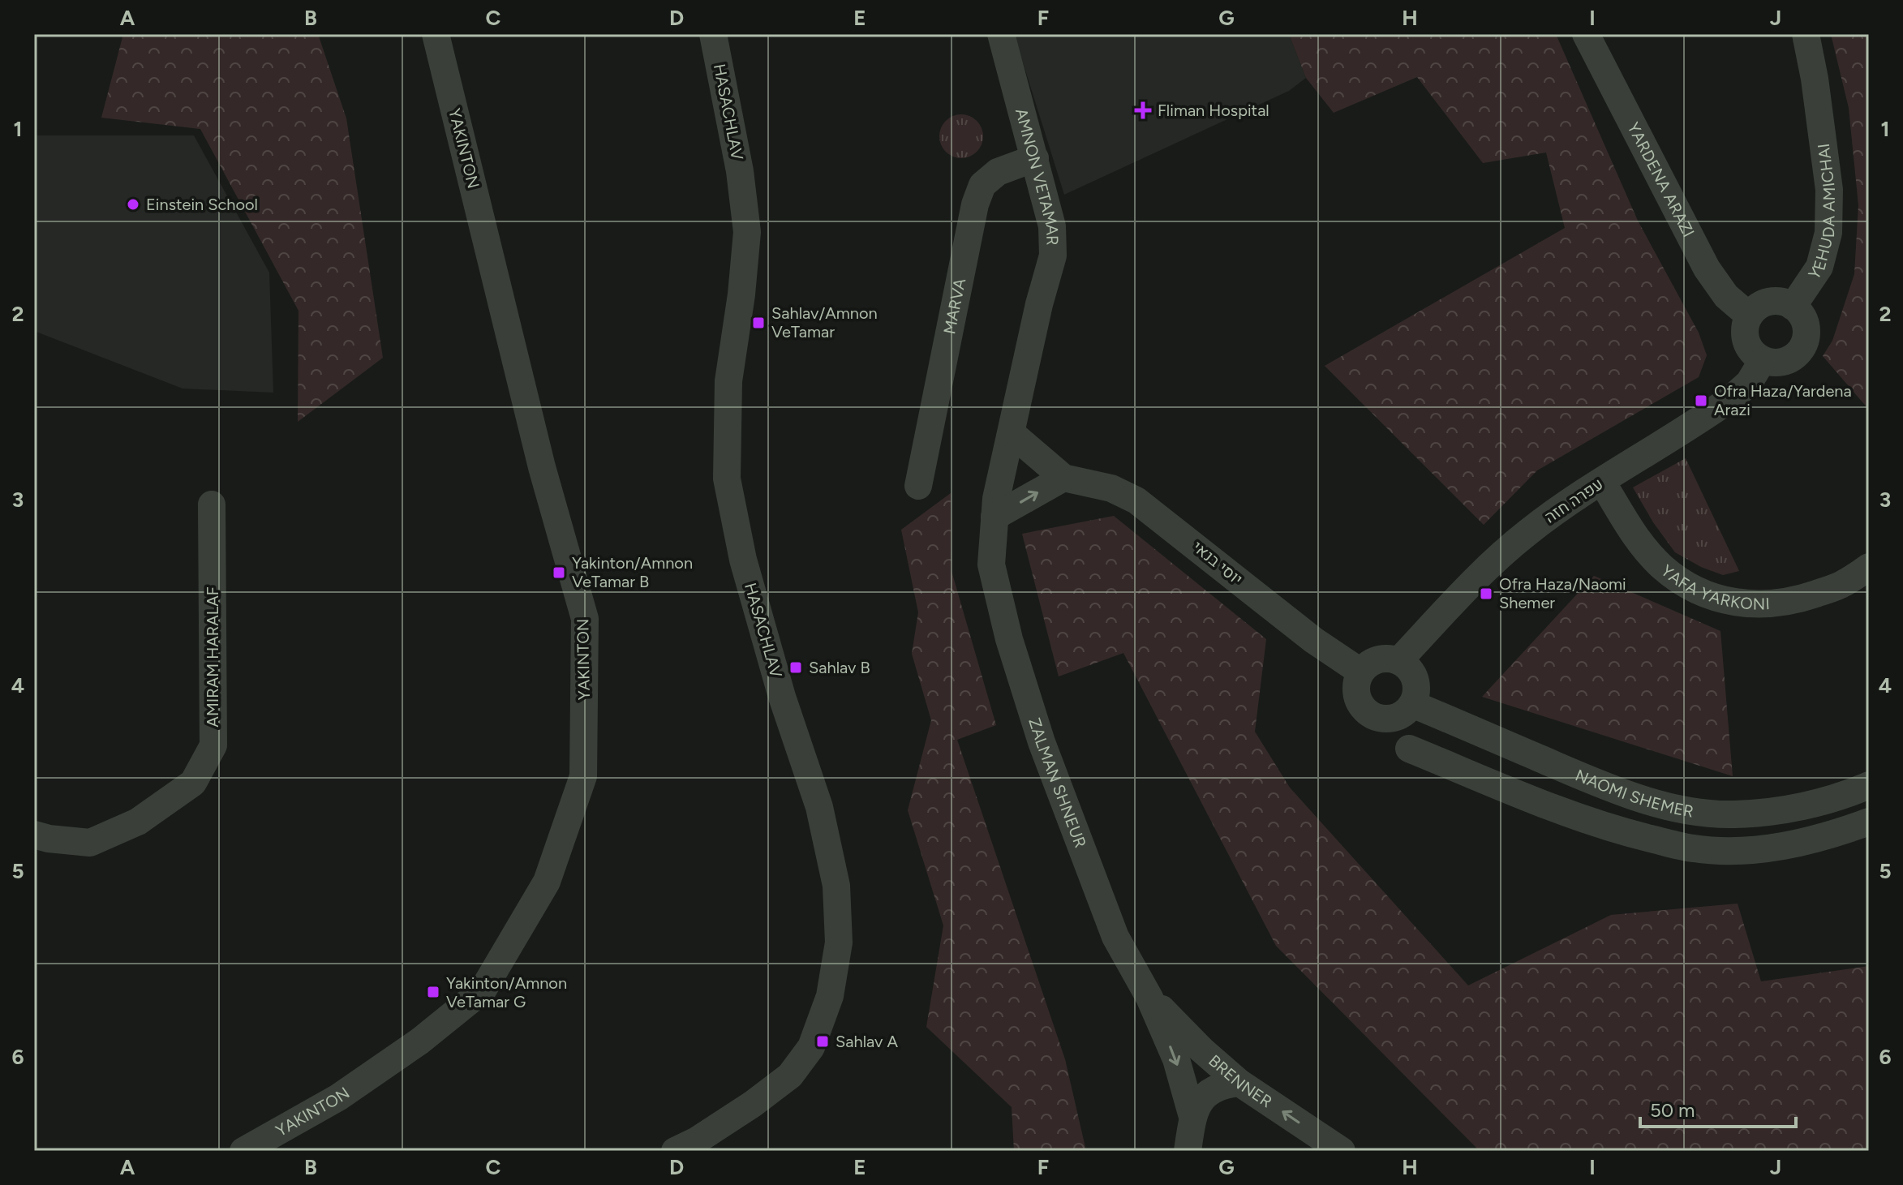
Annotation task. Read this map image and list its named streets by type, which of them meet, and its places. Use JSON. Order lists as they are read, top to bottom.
{
  "streets": {
    "street": [
      "HASACHLAV",
      "YAKINTON",
      "AMNON VETAMAR",
      "YARDENA ARAZI",
      "YEHUDA AMICHAI",
      "MARVA",
      "עפרה חזה",
      "יוסי בנאי",
      "YAFA YARKONI",
      "AMIRAM HARALAF",
      "ZALMAN SHNEUR",
      "NAOMI SHEMER",
      "BRENNER"
    ]
  },
  "crossings": [
    ["AMNON VETAMAR", "MARVA"],
    ["AMNON VETAMAR", "יוסי בנאי"],
    ["AMNON VETAMAR", "ZALMAN SHNEUR"],
    ["YARDENA ARAZI", "YEHUDA AMICHAI"],
    ["YARDENA ARAZI", "עפרה חזה"],
    ["YEHUDA AMICHAI", "עפרה חזה"],
    ["עפרה חזה", "יוסי בנאי"],
    ["עפרה חזה", "YAFA YARKONI"],
    ["עפרה חזה", "NAOMI SHEMER"],
    ["יוסי בנאי", "ZALMAN SHNEUR"],
    ["יוסי בנאי", "NAOMI SHEMER"],
    ["ZALMAN SHNEUR", "BRENNER"]
  ],
  "one_way": ["BRENNER"],
  "places": {
    "health": ["Fliman Hospital"],
    "other": ["Einstein School"],
    "transit": [
      "Sahlav/Amnon VeTamar",
      "Ofra Haza/Yardena Arazi",
      "Yakinton/Amnon VeTamar B",
      "Ofra Haza/Naomi Shemer",
      "Sahlav B",
      "Yakinton/Amnon VeTamar G",
      "Sahlav A"
    ]
  },
  "scale_bar": "50 m",
  "grid": {
    "columns": [
      "A",
      "B",
      "C",
      "D",
      "E",
      "F",
      "G",
      "H",
      "I",
      "J"
    ],
    "rows": [
      "1",
      "2",
      "3",
      "4",
      "5",
      "6"
    ]
  }
}
